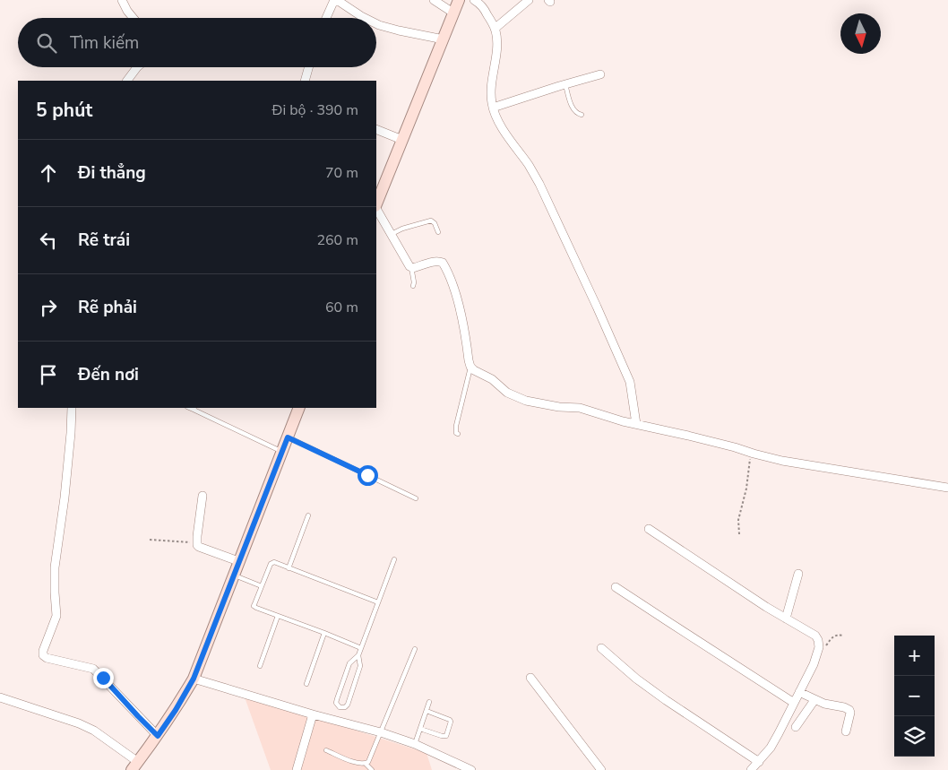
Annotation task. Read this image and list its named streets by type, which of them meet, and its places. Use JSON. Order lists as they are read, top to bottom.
{
  "north": "bottom",
  "page": {
    "search": "Tìm kiếm",
    "heading": ["5 phút", "Đi bộ · 390 m"],
    "list": [
      ["Đi thẳng", "70 m"],
      ["Rẽ trái", "260 m"],
      ["Rẽ phải", "60 m"],
      "Đến nơi"
    ],
    "map_buttons": ["+", "−"]
  }
}
